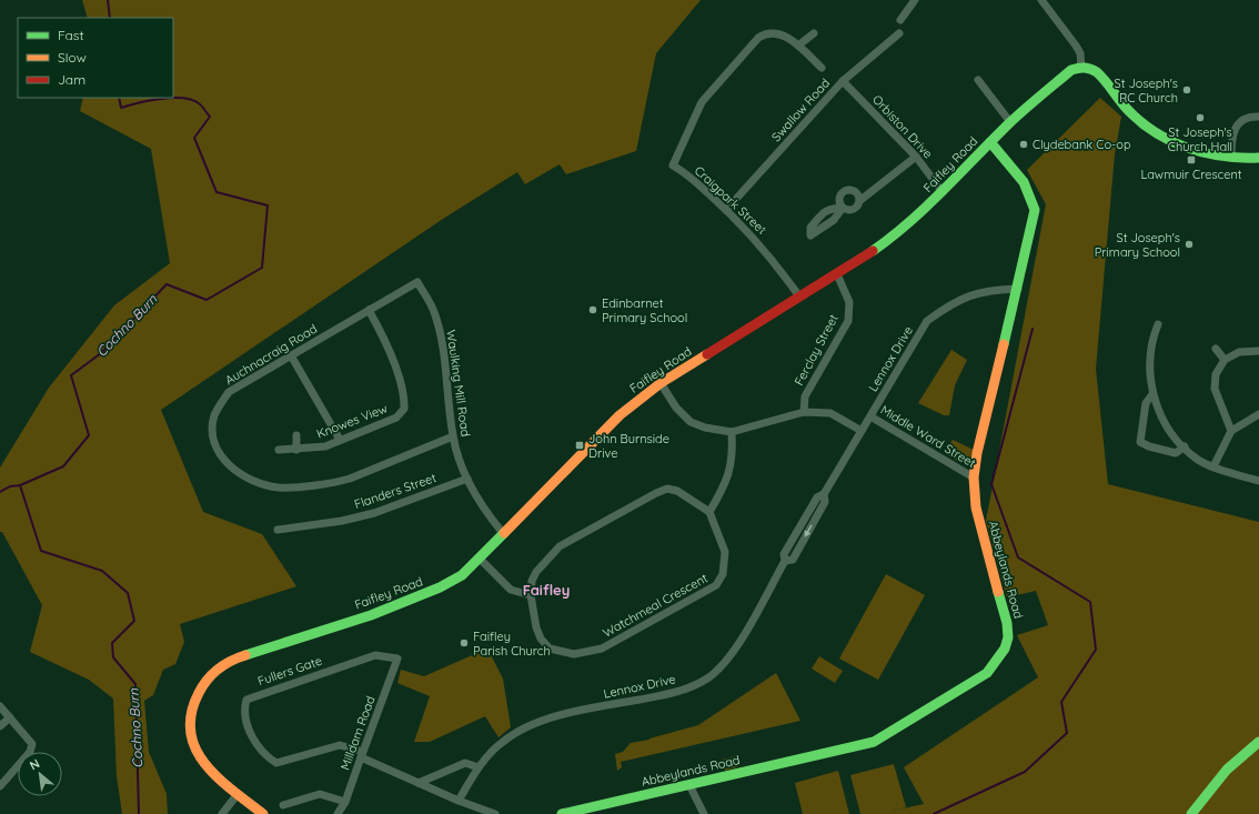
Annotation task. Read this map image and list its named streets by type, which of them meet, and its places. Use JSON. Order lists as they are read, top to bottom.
{
  "streets": {
    "street": [
      "Swallow Road",
      "Orbiston Drive",
      "Faifley Road",
      "Craigpark Street",
      "Ferclay Street",
      "Auchnacraig Road",
      "Lennox Drive",
      "Waulking Mill Road",
      "Knowes View",
      "Middle Ward Street",
      "Flanders Street",
      "Abbeylands Road",
      "Watchmeal Crescent",
      "Fullers Gate",
      "Milldam Road"
    ]
  },
  "crossings": [
    ["Swallow Road", "Orbiston Drive"],
    ["Swallow Road", "Craigpark Street"],
    ["Orbiston Drive", "Faifley Road"],
    ["Faifley Road", "Craigpark Street"],
    ["Faifley Road", "Ferclay Street"],
    ["Faifley Road", "Waulking Mill Road"],
    ["Faifley Road", "Abbeylands Road"],
    ["Auchnacraig Road", "Waulking Mill Road"],
    ["Auchnacraig Road", "Knowes View"],
    ["Lennox Drive", "Middle Ward Street"],
    ["Lennox Drive", "Abbeylands Road"],
    ["Waulking Mill Road", "Flanders Street"],
    ["Middle Ward Street", "Abbeylands Road"],
    ["Fullers Gate", "Milldam Road"]
  ],
  "districts": ["Faifley"],
  "water": ["Cochno Burn"],
  "places": {
    "other": [
      "St Joseph's RC Church",
      "St Joseph's Church Hall",
      "Clydebank Co-op",
      "St Joseph's Primary School",
      "Edinbarnet Primary School",
      "Faifley Parish Church"
    ],
    "transit": ["Lawmuir Crescent", "John Burnside Drive"]
  },
  "legend": ["Fast", "Slow", "Jam"],
  "north": "top left"
}
